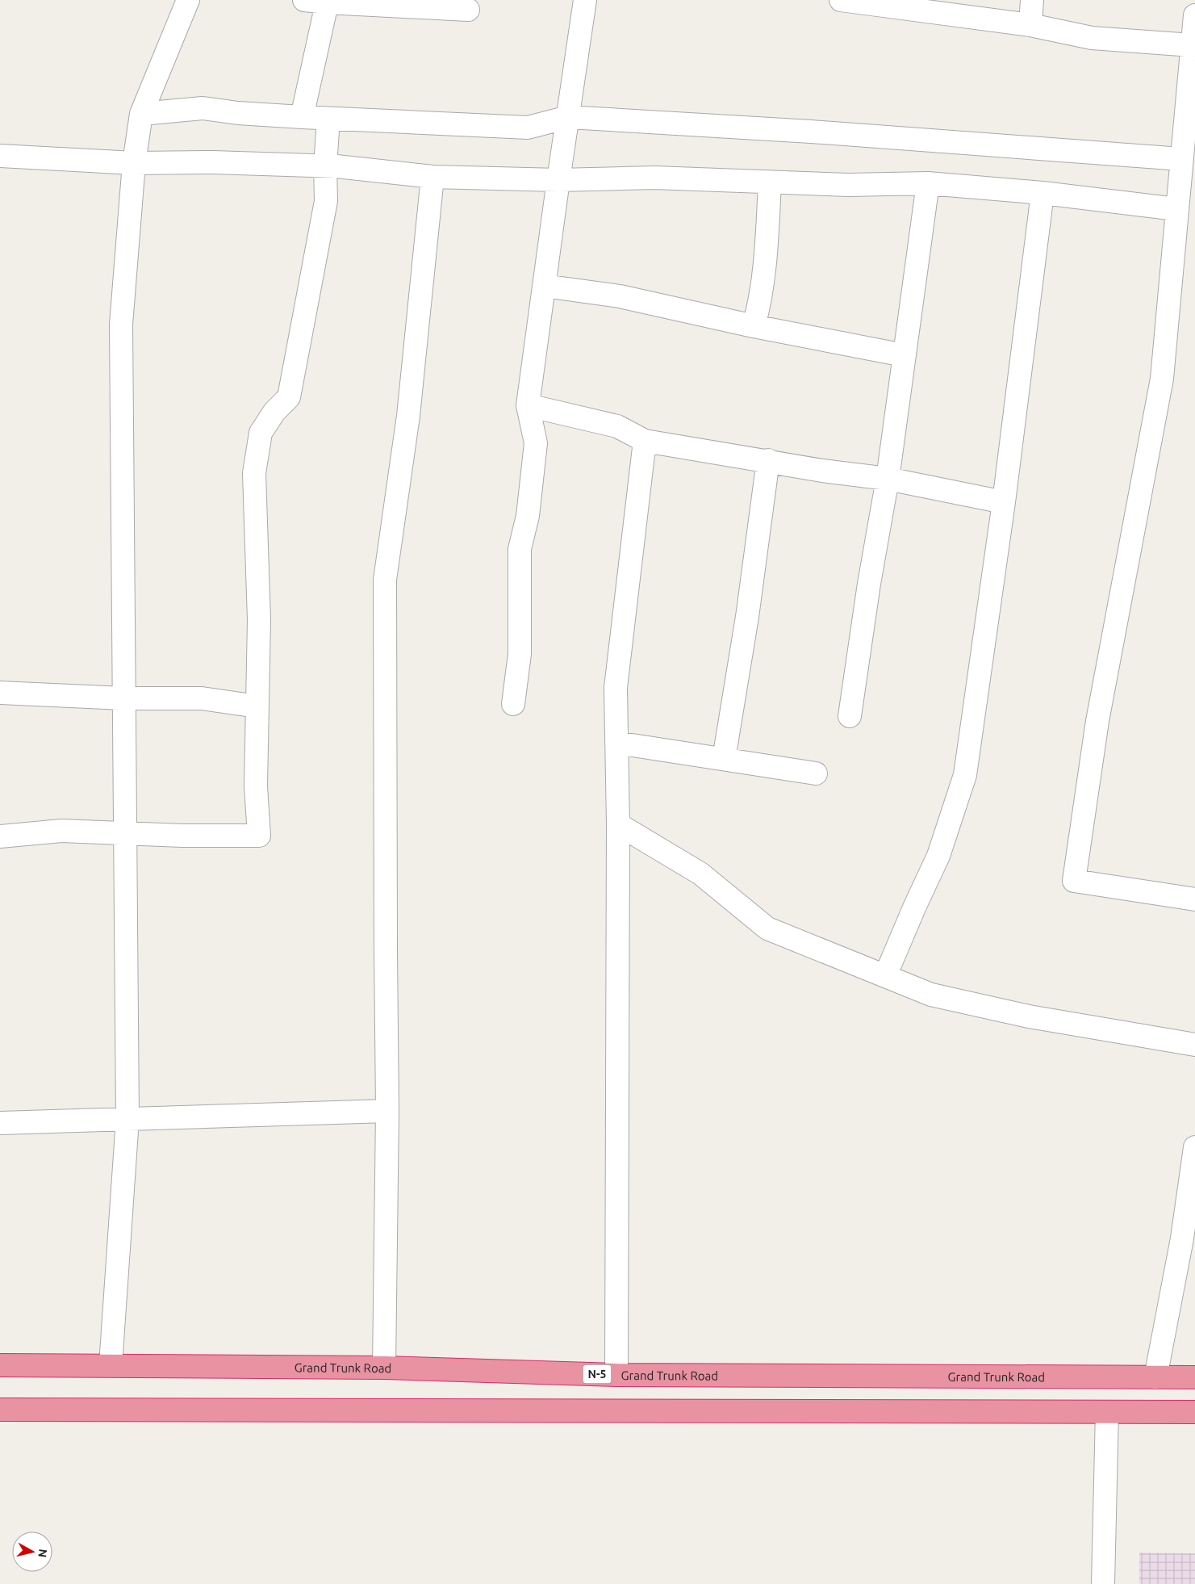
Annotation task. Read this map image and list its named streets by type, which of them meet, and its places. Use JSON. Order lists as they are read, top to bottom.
{
  "streets": {
    "highway": ["Grand Trunk Road", "N-5"]
  },
  "north": "right"
}
